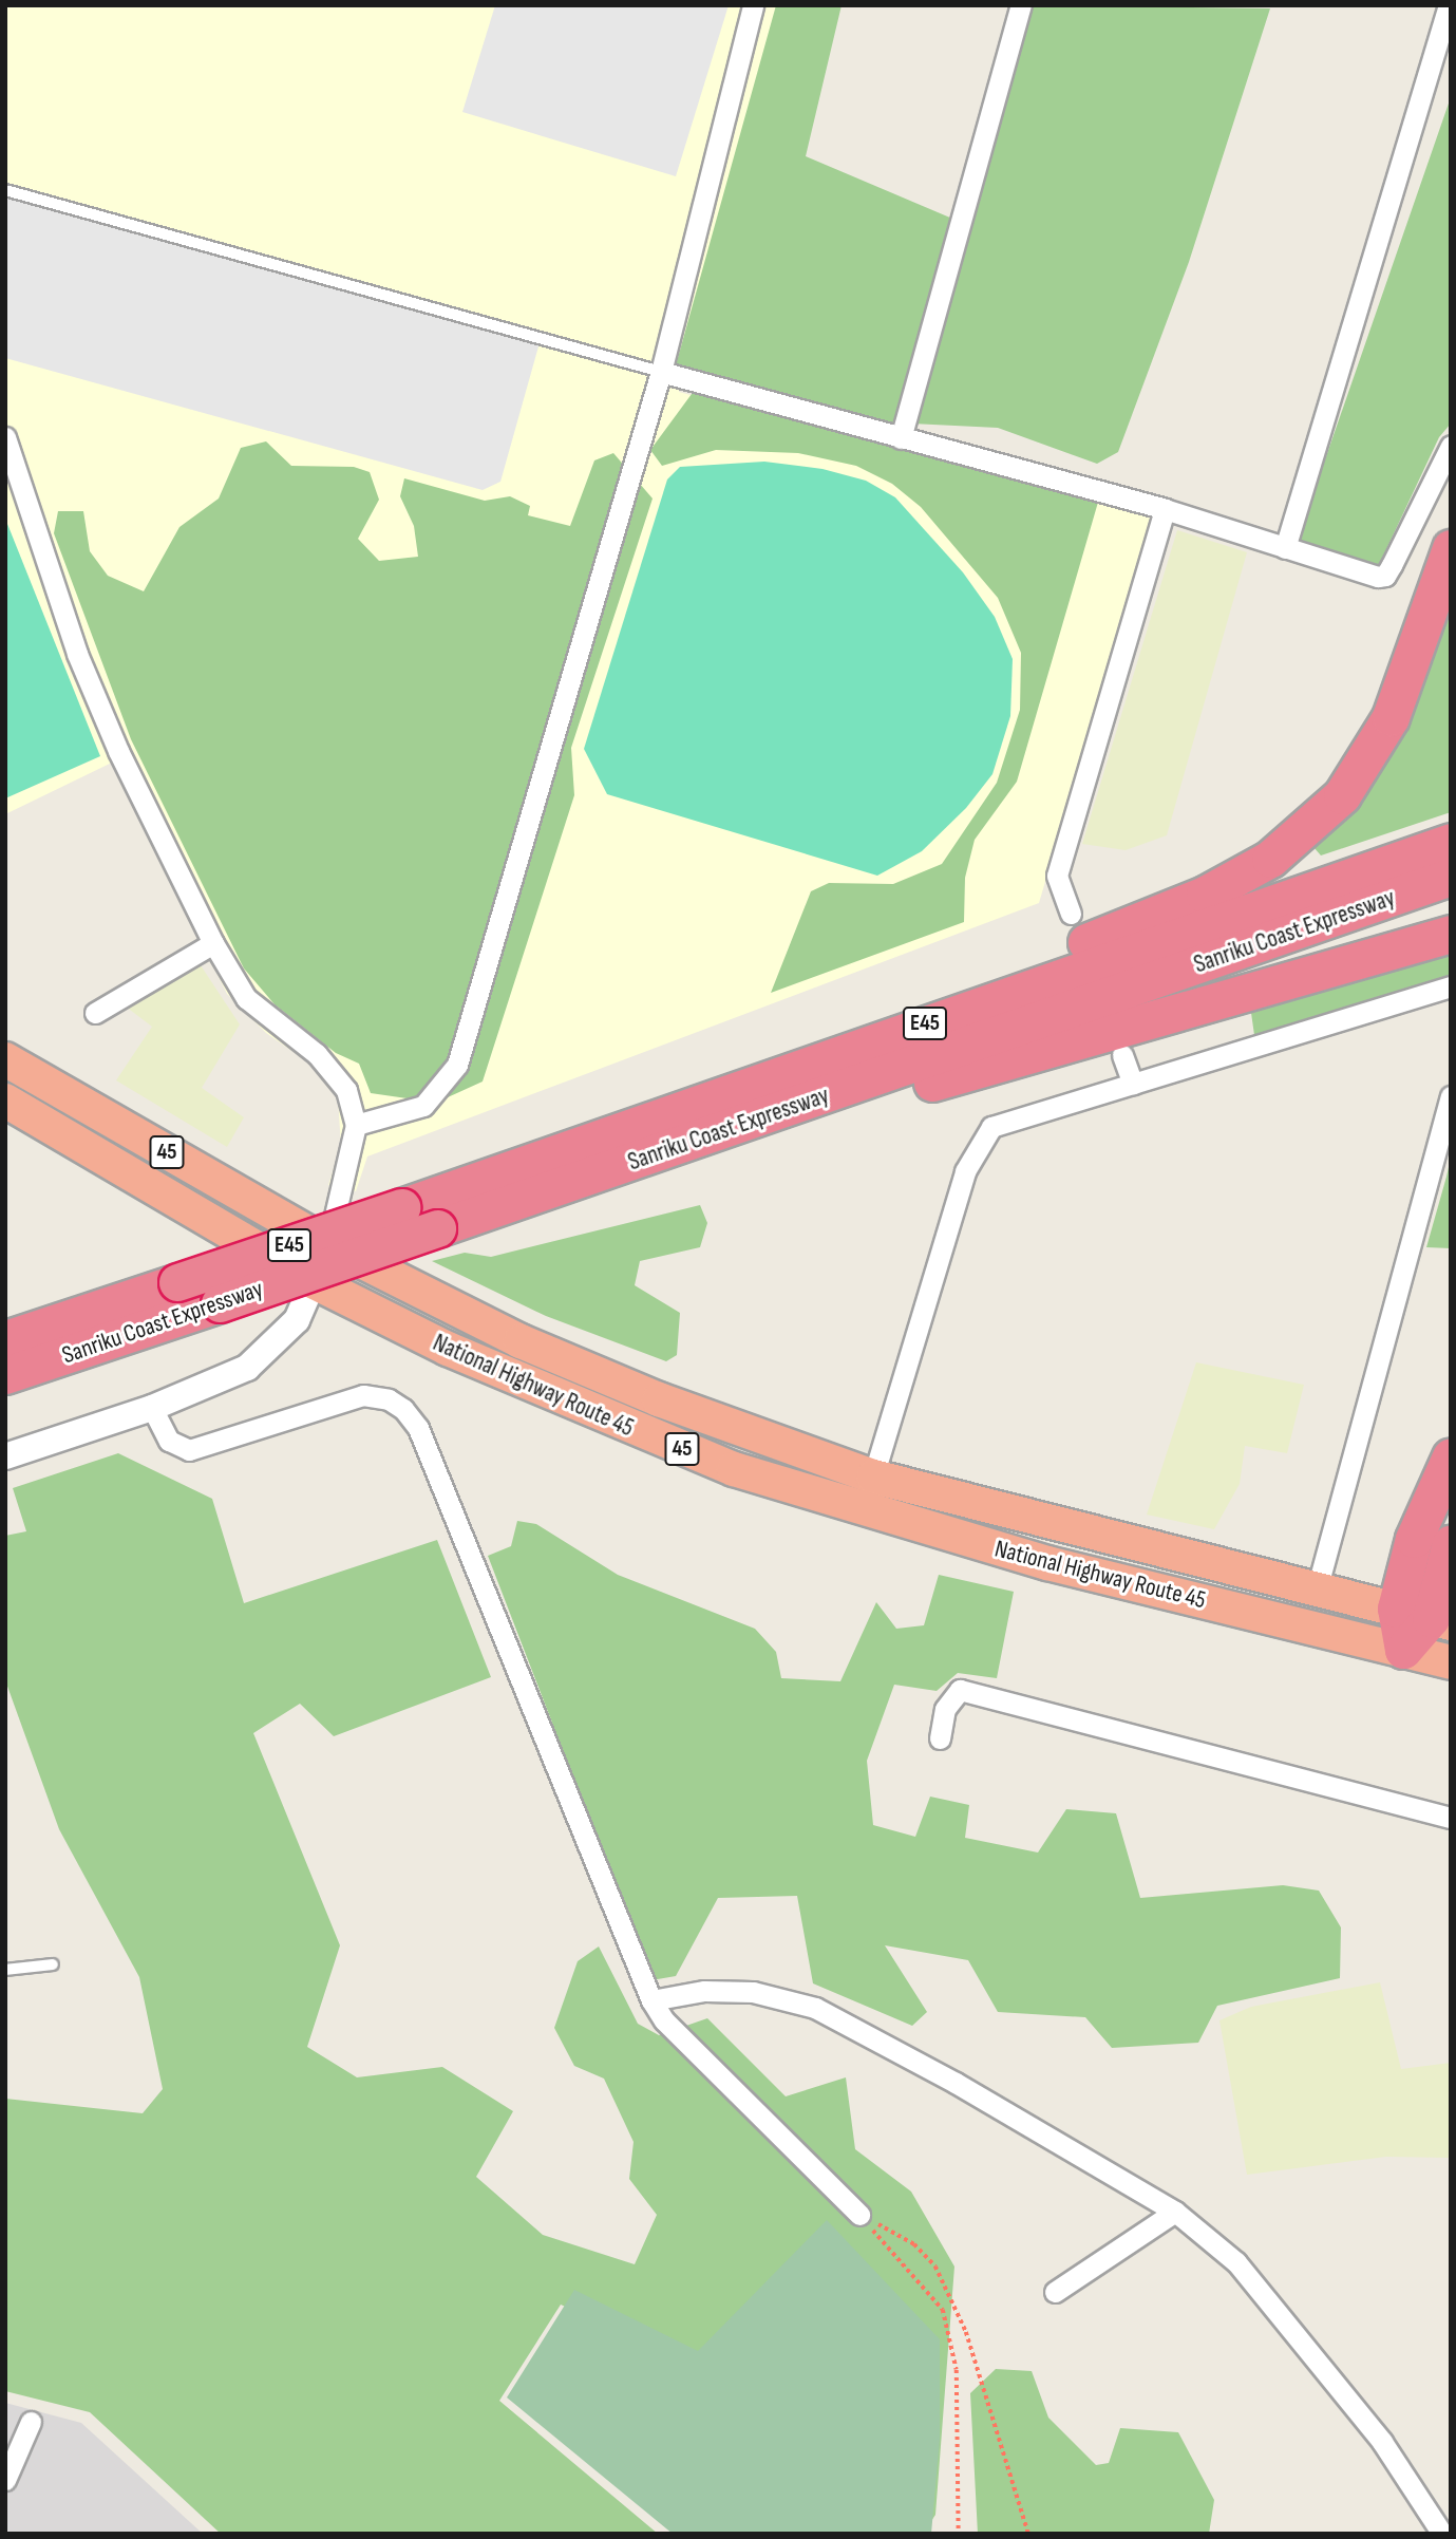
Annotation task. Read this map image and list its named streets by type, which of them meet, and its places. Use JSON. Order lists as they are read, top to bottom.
{
  "streets": {
    "highway": [
      "Sanriku Coast Expressway",
      "E45",
      "45",
      "National Highway Route 45"
    ]
  },
  "crossings": [
    ["45", "National Highway Route 45"]
  ]
}
